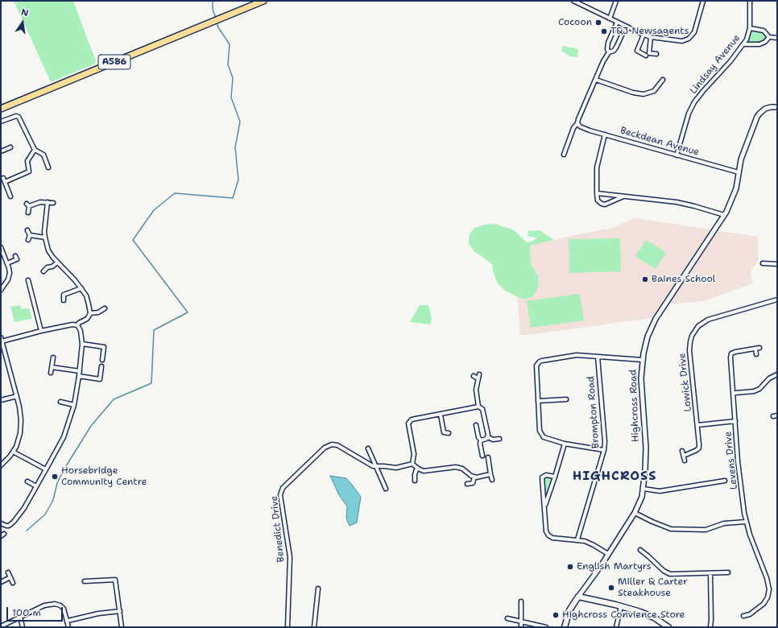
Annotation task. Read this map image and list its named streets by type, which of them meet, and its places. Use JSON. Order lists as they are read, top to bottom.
{
  "streets": {
    "main road": ["A586", "Highcross Road"],
    "street": [
      "Lindsay Avenue",
      "Beckdean Avenue",
      "Lowick Drive",
      "Brompton Road",
      "Levens Drive",
      "Benedict Drive"
    ]
  },
  "crossings": [
    ["Lindsay Avenue", "Beckdean Avenue"],
    ["Beckdean Avenue", "Highcross Road"]
  ],
  "districts": ["HIGHCROSS"],
  "places": [
    "Cocoon",
    "T&J Newsagents",
    "Baines School",
    "Horsebridge Community Centre",
    "English Martyrs",
    "Miller & Carter Steakhouse",
    "Highcross Convience Store"
  ],
  "scale_bar": "100 m",
  "north": "top"
}
